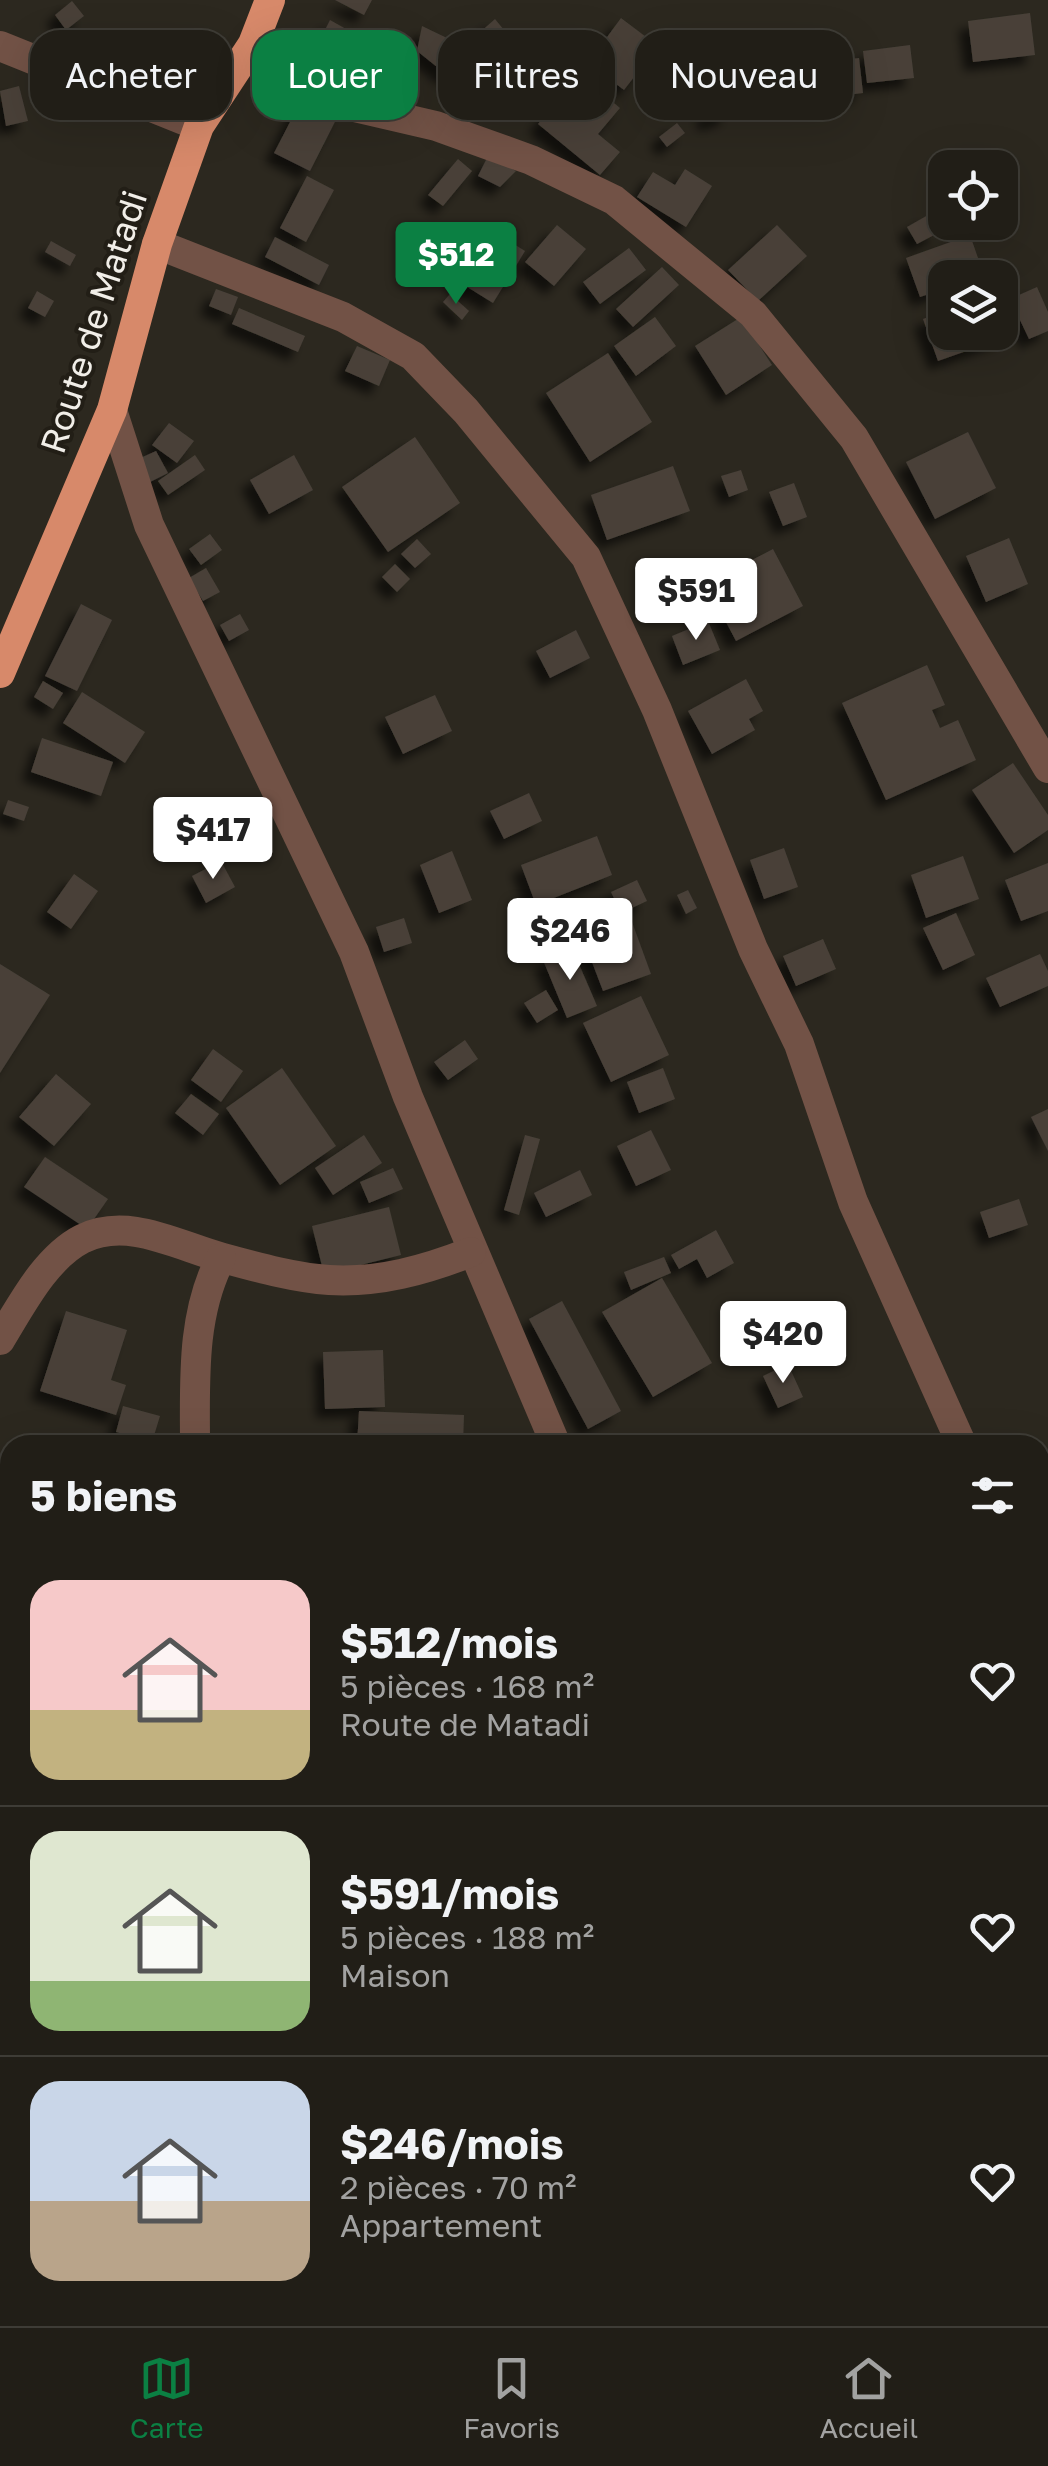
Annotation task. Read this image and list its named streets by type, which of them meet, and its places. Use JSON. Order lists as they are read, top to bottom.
{
  "streets": {
    "highway": ["Route de Matadi"]
  },
  "page": {
    "chip": [
      "Acheter",
      "Louer",
      "Filtres",
      "Nouveau"
    ],
    "price": [
      "$512",
      "$591",
      "$417",
      "$246",
      "$420"
    ],
    "heading": "5 biens",
    "list": [
      {
        "name": "$512/mois",
        "note": "5 pièces · 168 m² · Route de Matadi"
      },
      {
        "name": "$591/mois",
        "note": "5 pièces · 188 m² · Maison"
      },
      {
        "name": "$246/mois",
        "note": "2 pièces · 70 m² · Appartement"
      }
    ],
    "tabs": ["Carte", "Favoris", "Accueil"]
  }
}
